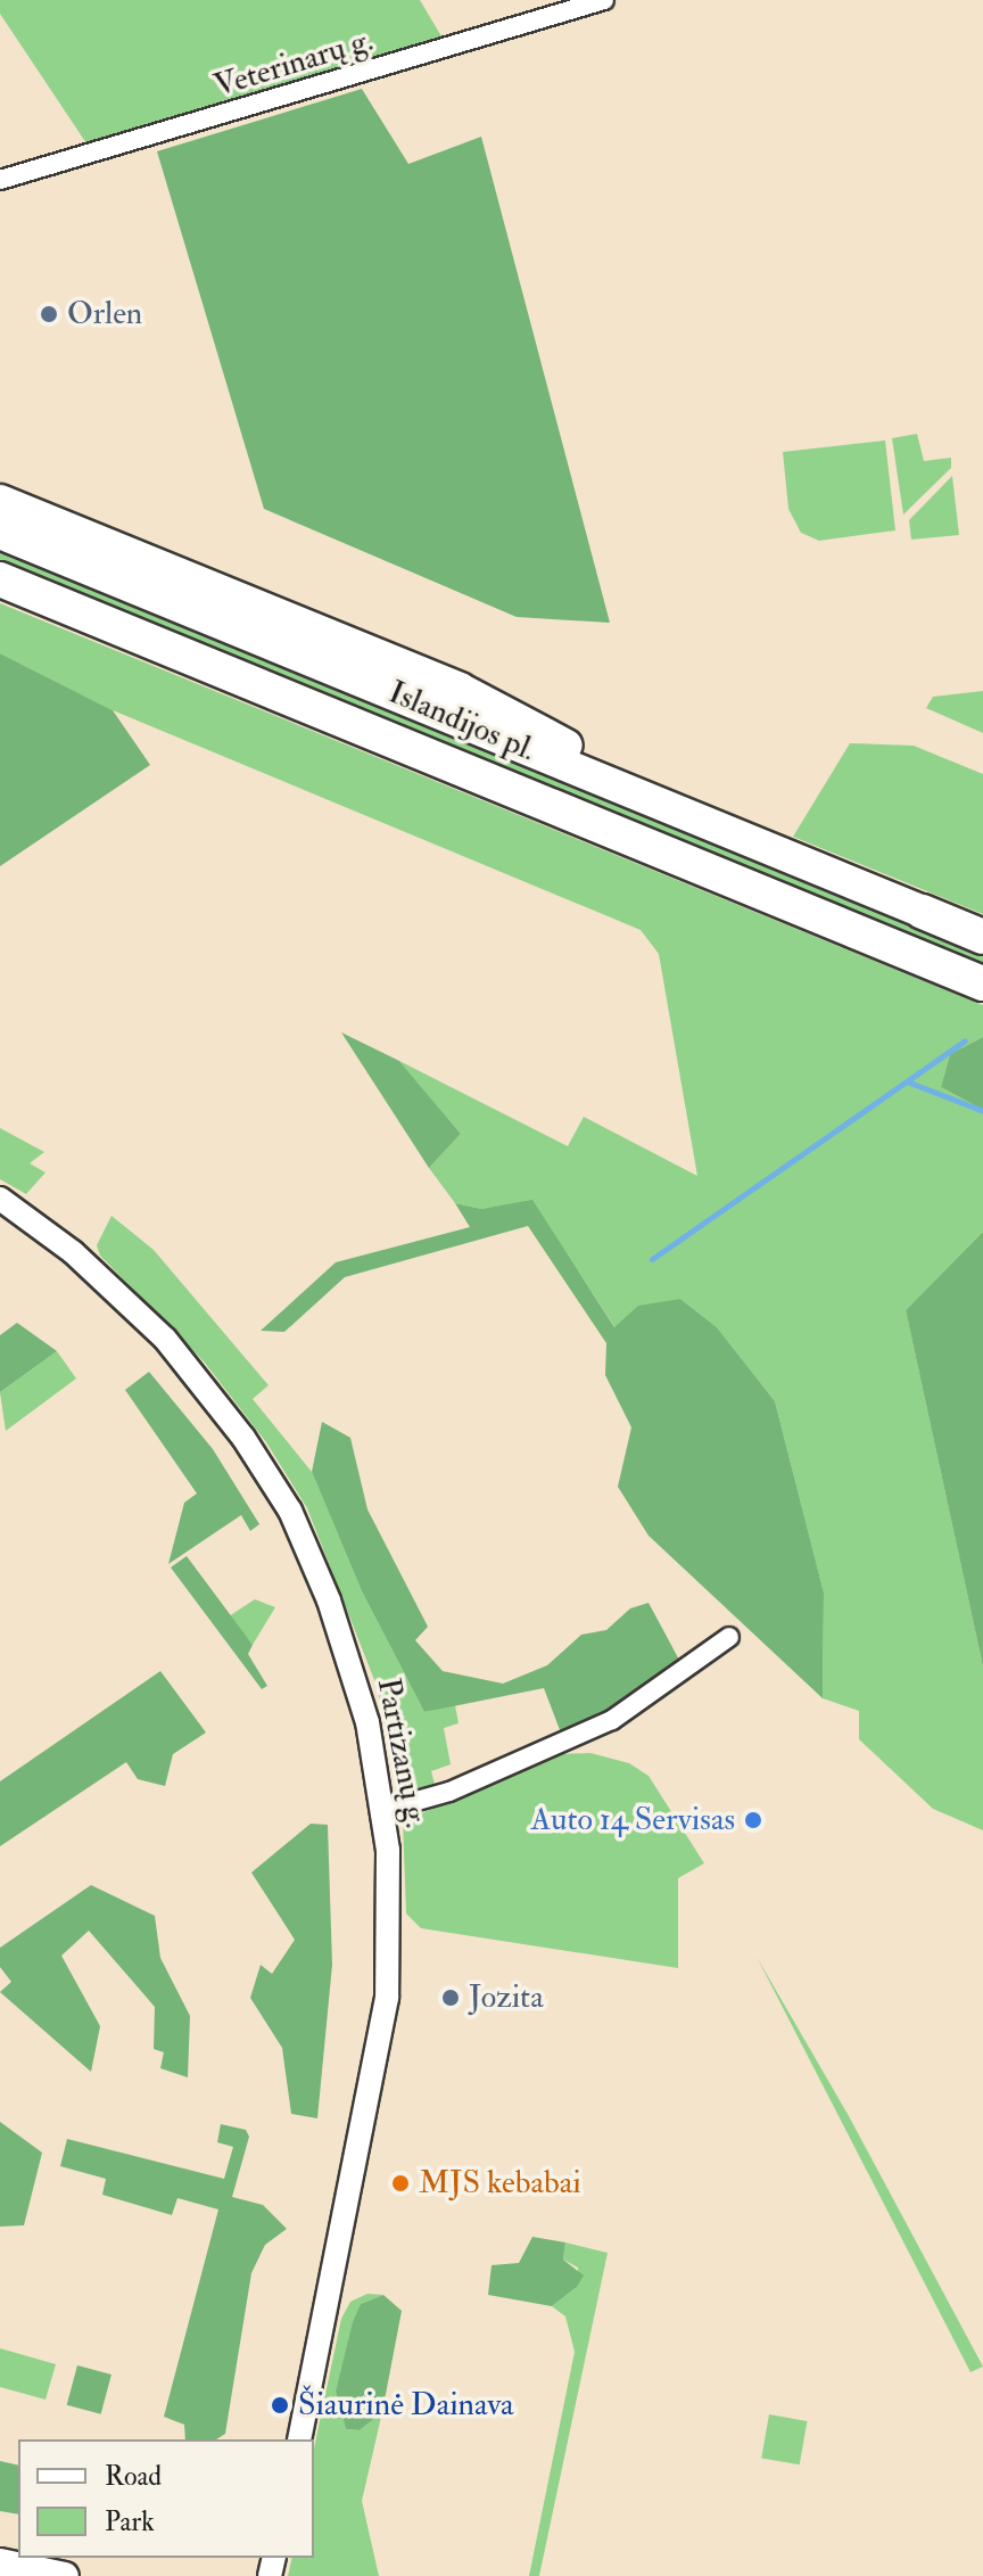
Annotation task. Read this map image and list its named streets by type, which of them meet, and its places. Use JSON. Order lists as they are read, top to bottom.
{
  "streets": {
    "highway": ["Islandijos pl."],
    "street": ["Veterinarų g.", "Partizanų g."]
  },
  "places": [
    "Orlen",
    "Auto 14 Servisas",
    "Jozita",
    "MJS kebabai",
    "Šiaurinė Dainava"
  ],
  "legend": ["Road", "Park"]
}
